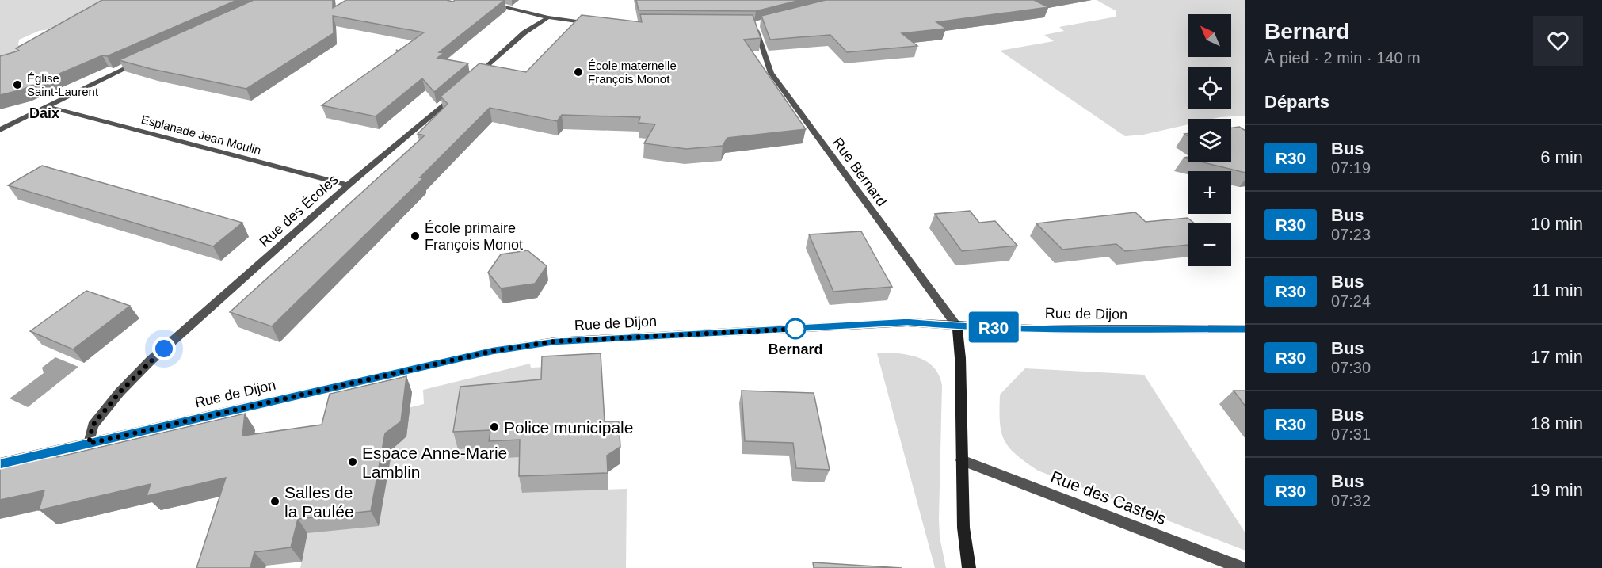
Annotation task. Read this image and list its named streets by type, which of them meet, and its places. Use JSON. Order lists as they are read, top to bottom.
{
  "streets": {
    "street": [
      "Esplanade Jean Moulin",
      "Rue Bernard",
      "Rue des Écoles",
      "Rue de Dijon",
      "Rue des Castels"
    ]
  },
  "crossings": [
    ["Esplanade Jean Moulin", "Rue des Écoles"],
    ["Rue Bernard", "Rue de Dijon"],
    ["Rue des Écoles", "Rue de Dijon"]
  ],
  "districts": ["Daix"],
  "places": [
    "École maternelle François Monot",
    "Église Saint-Laurent",
    "École primaire François Monot",
    "Bernard",
    "Police municipale",
    "Espace Anne-Marie Lamblin",
    "Salles de la Paulée"
  ],
  "lines": ["bus line R30"],
  "north": "top left",
  "page": {
    "on_map": "R30",
    "heading": [
      ["Bernard", "À pied · 2 min · 140 m"],
      "Départs"
    ],
    "map_buttons": ["+", "−"],
    "list": [
      {
        "mark": "R30",
        "name": "Bus",
        "note": "07:19",
        "value": "6 min"
      },
      {
        "mark": "R30",
        "name": "Bus",
        "note": "07:23",
        "value": "10 min"
      },
      {
        "mark": "R30",
        "name": "Bus",
        "note": "07:24",
        "value": "11 min"
      },
      {
        "mark": "R30",
        "name": "Bus",
        "note": "07:30",
        "value": "17 min"
      },
      {
        "mark": "R30",
        "name": "Bus",
        "note": "07:31",
        "value": "18 min"
      },
      {
        "mark": "R30",
        "name": "Bus",
        "note": "07:32",
        "value": "19 min"
      }
    ]
  }
}
